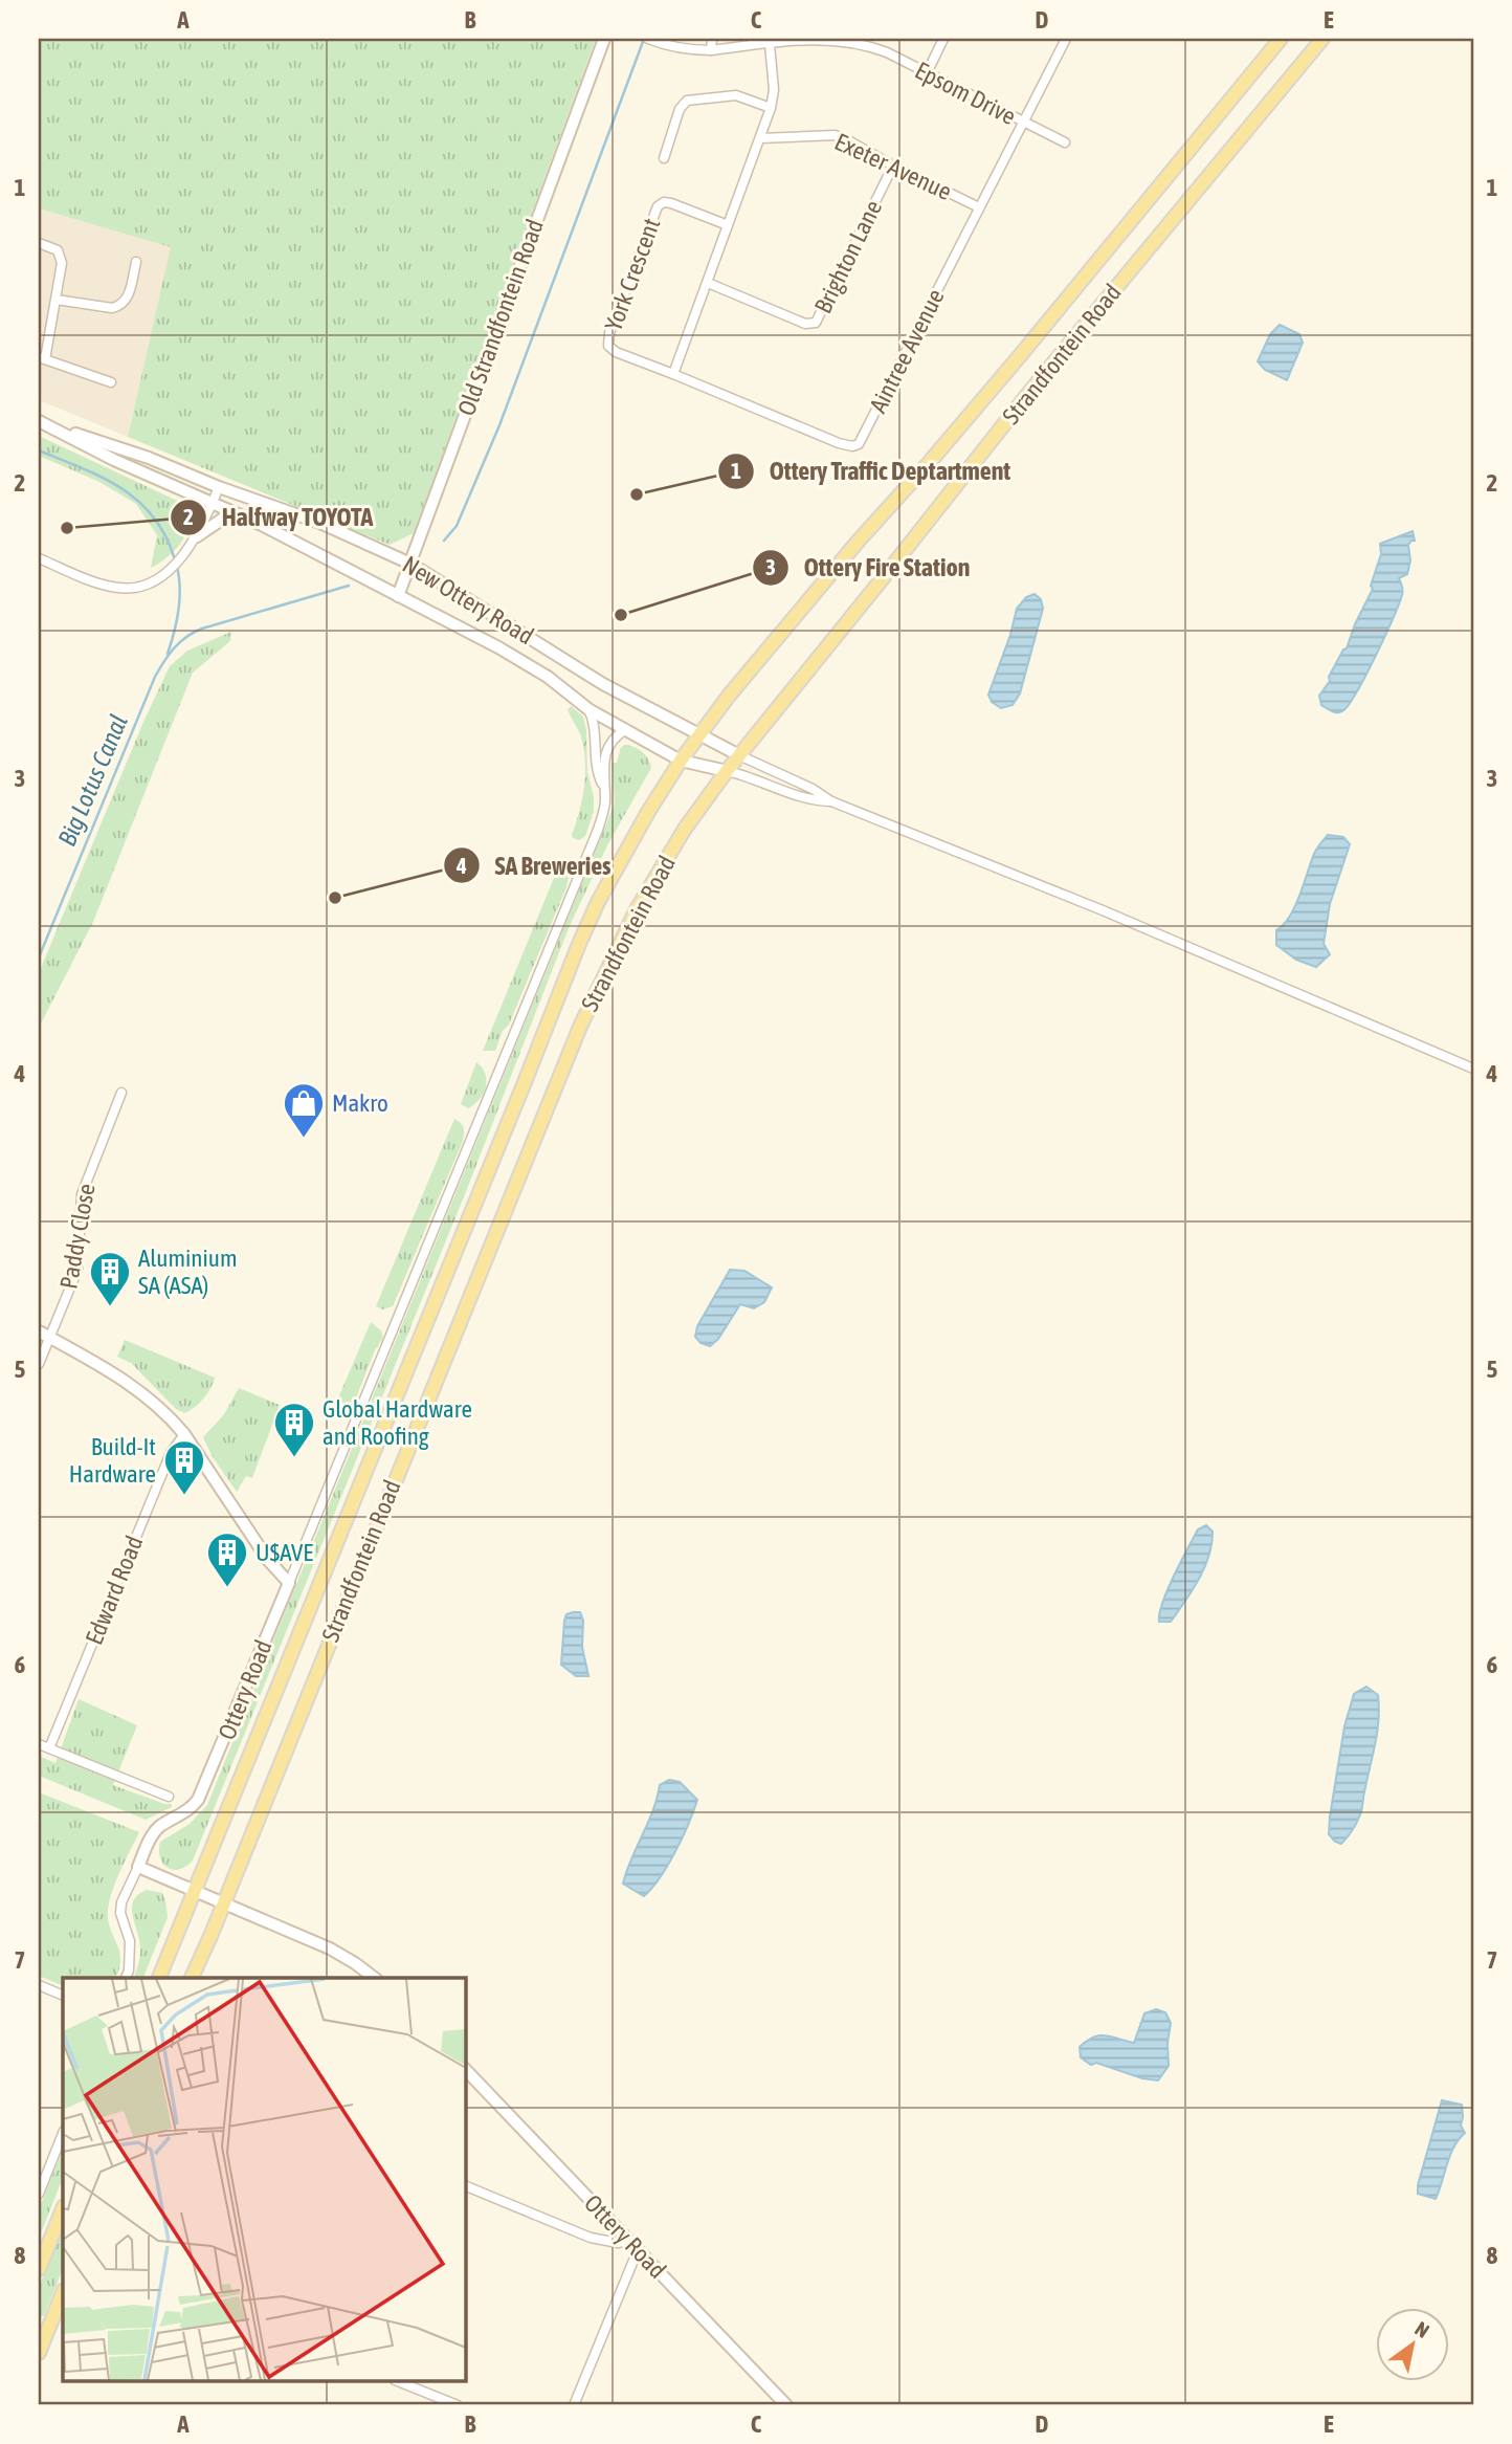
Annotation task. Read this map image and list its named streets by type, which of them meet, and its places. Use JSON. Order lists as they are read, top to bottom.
{
  "streets": {
    "main road": ["Strandfontein Road"],
    "street": [
      "Epsom Drive",
      "Exeter Avenue",
      "Brighton Lane",
      "York Crescent",
      "Old Strandfontein Road",
      "Aintree Avenue",
      "New Ottery Road",
      "Paddy Close",
      "Edward Road",
      "Ottery Road"
    ]
  },
  "crossings": [
    ["Epsom Drive", "Aintree Avenue"],
    ["Exeter Avenue", "Brighton Lane"],
    ["Exeter Avenue", "Aintree Avenue"],
    ["York Crescent", "Aintree Avenue"],
    ["Old Strandfontein Road", "New Ottery Road"],
    ["Strandfontein Road", "New Ottery Road"]
  ],
  "water": ["Big Lotus Canal"],
  "places": {
    "other": [
      "Ottery Traffic Deptartment",
      "Halfway TOYOTA",
      "Ottery Fire Station",
      "SA Breweries"
    ],
    "shop": ["Makro"],
    "building": [
      "Aluminium SA (ASA)",
      "Global Hardware and Roofing",
      "Build-It Hardware",
      "U$AVE"
    ]
  },
  "north": "top right",
  "grid": {
    "columns": [
      "A",
      "B",
      "C",
      "D",
      "E"
    ],
    "rows": [
      "1",
      "2",
      "3",
      "4",
      "5",
      "6",
      "7",
      "8"
    ]
  }
}
